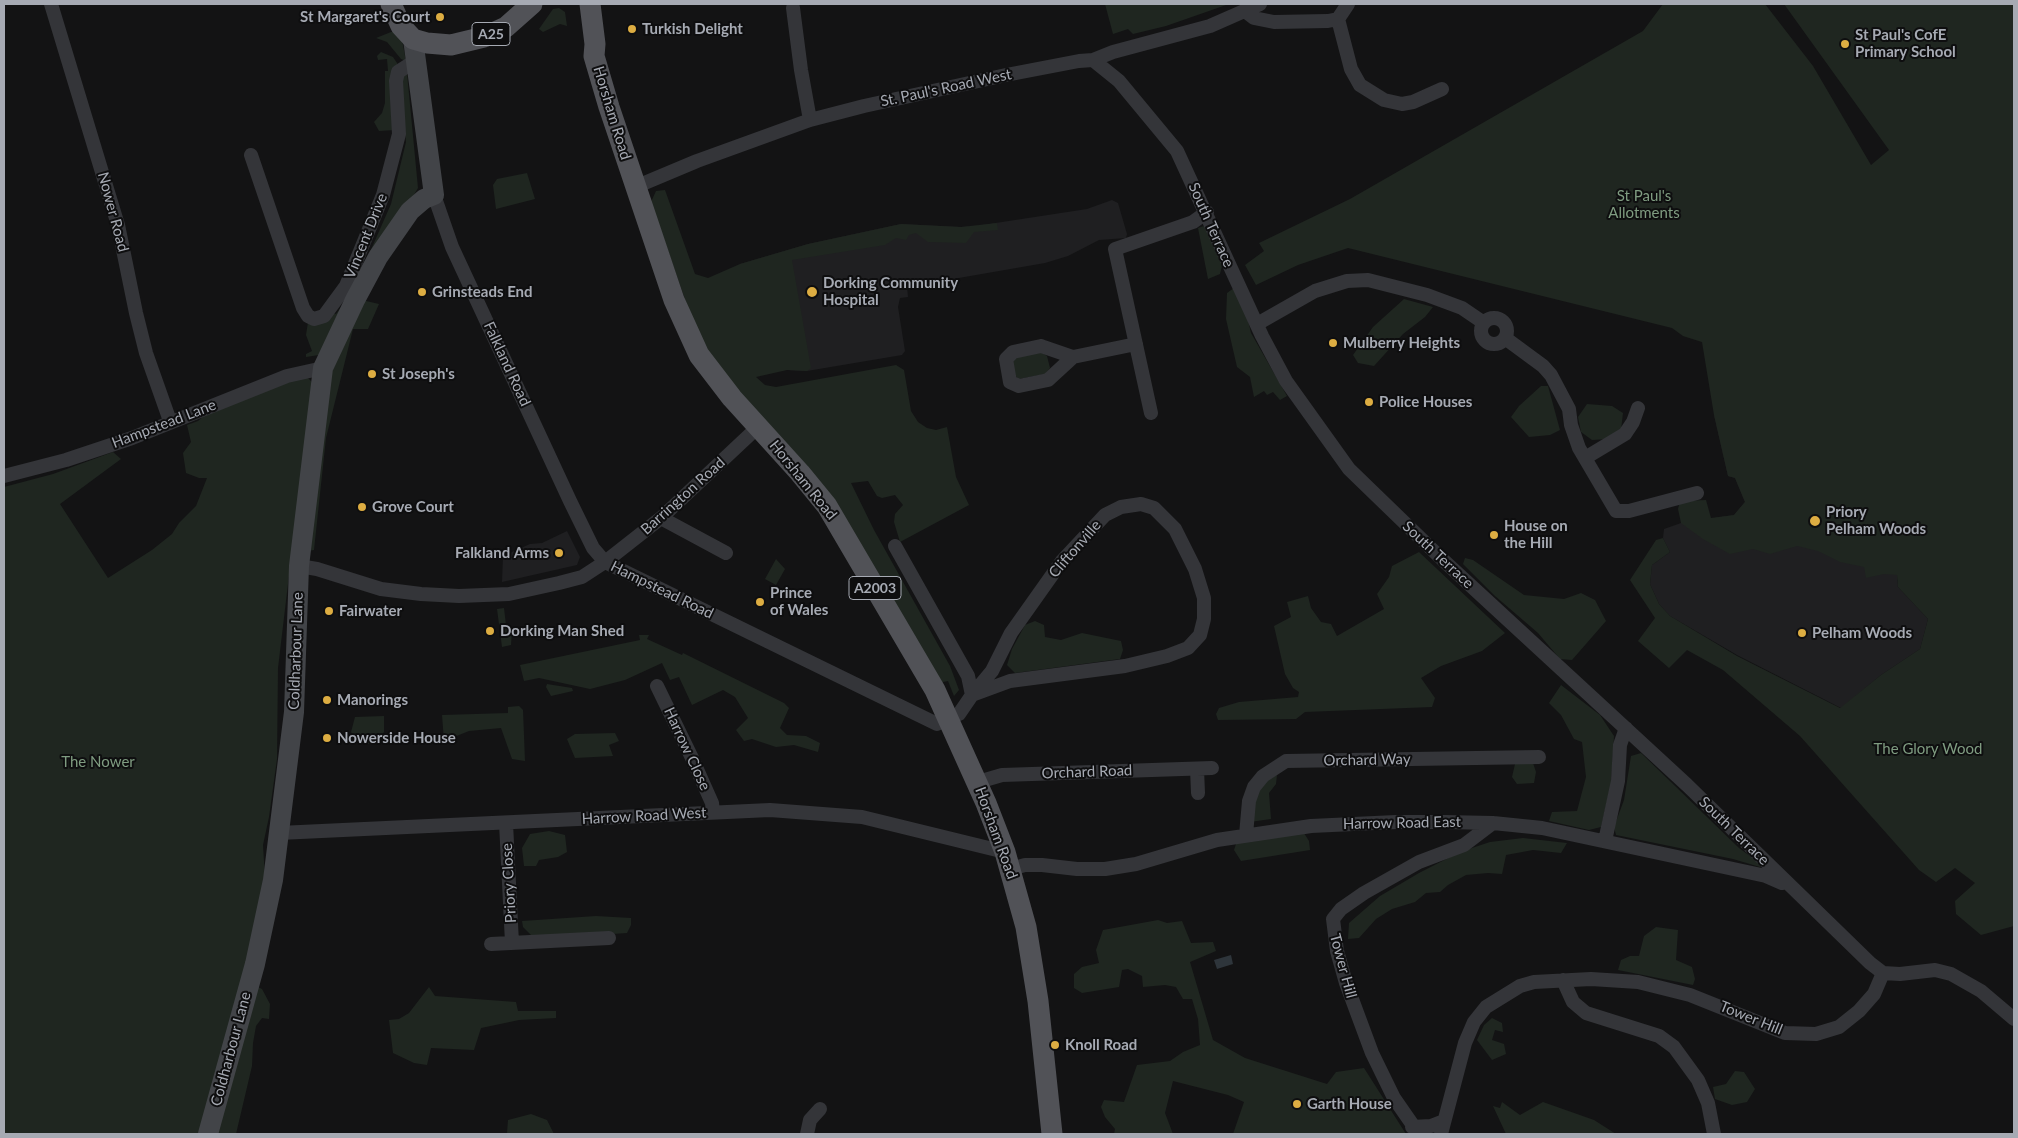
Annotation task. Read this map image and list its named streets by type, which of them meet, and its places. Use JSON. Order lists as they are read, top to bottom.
{
  "streets": {
    "main road": ["A25", "Horsham Road", "A2003"],
    "street": [
      "St. Paul's Road West",
      "Nower Road",
      "South Terrace",
      "Vincent Drive",
      "Falkland Road",
      "Hampstead Lane",
      "Barrington Road",
      "Cliftonville",
      "Hampstead Road",
      "Coldharbour Lane",
      "Harrow Close",
      "Orchard Way",
      "Orchard Road",
      "Harrow Road West",
      "Harrow Road East",
      "Priory Close",
      "Tower Hill"
    ]
  },
  "crossings": [
    ["A25", "Falkland Road"],
    ["St. Paul's Road West", "Horsham Road"],
    ["St. Paul's Road West", "South Terrace"],
    ["Horsham Road", "Barrington Road"],
    ["Horsham Road", "Cliftonville"],
    ["Horsham Road", "A2003"],
    ["Horsham Road", "Hampstead Road"],
    ["Horsham Road", "Orchard Road"],
    ["Horsham Road", "Harrow Road West"],
    ["Horsham Road", "Harrow Road East"],
    ["Nower Road", "Hampstead Lane"],
    ["South Terrace", "Harrow Road East"],
    ["South Terrace", "Tower Hill"],
    ["Vincent Drive", "Falkland Road"],
    ["Falkland Road", "Barrington Road"],
    ["Falkland Road", "Hampstead Road"],
    ["Falkland Road", "Coldharbour Lane"],
    ["Hampstead Lane", "Coldharbour Lane"],
    ["Barrington Road", "Hampstead Road"],
    ["Cliftonville", "Hampstead Road"],
    ["Hampstead Road", "Coldharbour Lane"],
    ["Coldharbour Lane", "Harrow Road West"],
    ["Harrow Close", "Harrow Road West"],
    ["Orchard Way", "Harrow Road East"],
    ["Harrow Road West", "Harrow Road East"],
    ["Harrow Road West", "Priory Close"],
    ["Harrow Road East", "Tower Hill"]
  ],
  "parks": ["St Paul's Allotments", "The Glory Wood", "The Nower"],
  "places": [
    "St Margaret's Court",
    "Turkish Delight",
    "St Paul's CofE Primary School",
    "Grinsteads End",
    "Dorking Community Hospital",
    "Mulberry Heights",
    "St Joseph's",
    "Police Houses",
    "Grove Court",
    "Priory Pelham Woods",
    "House on the Hill",
    "Falkland Arms",
    "Prince of Wales",
    "Fairwater",
    "Dorking Man Shed",
    "Pelham Woods",
    "Manorings",
    "Nowerside House",
    "Knoll Road",
    "Garth House"
  ]
}
